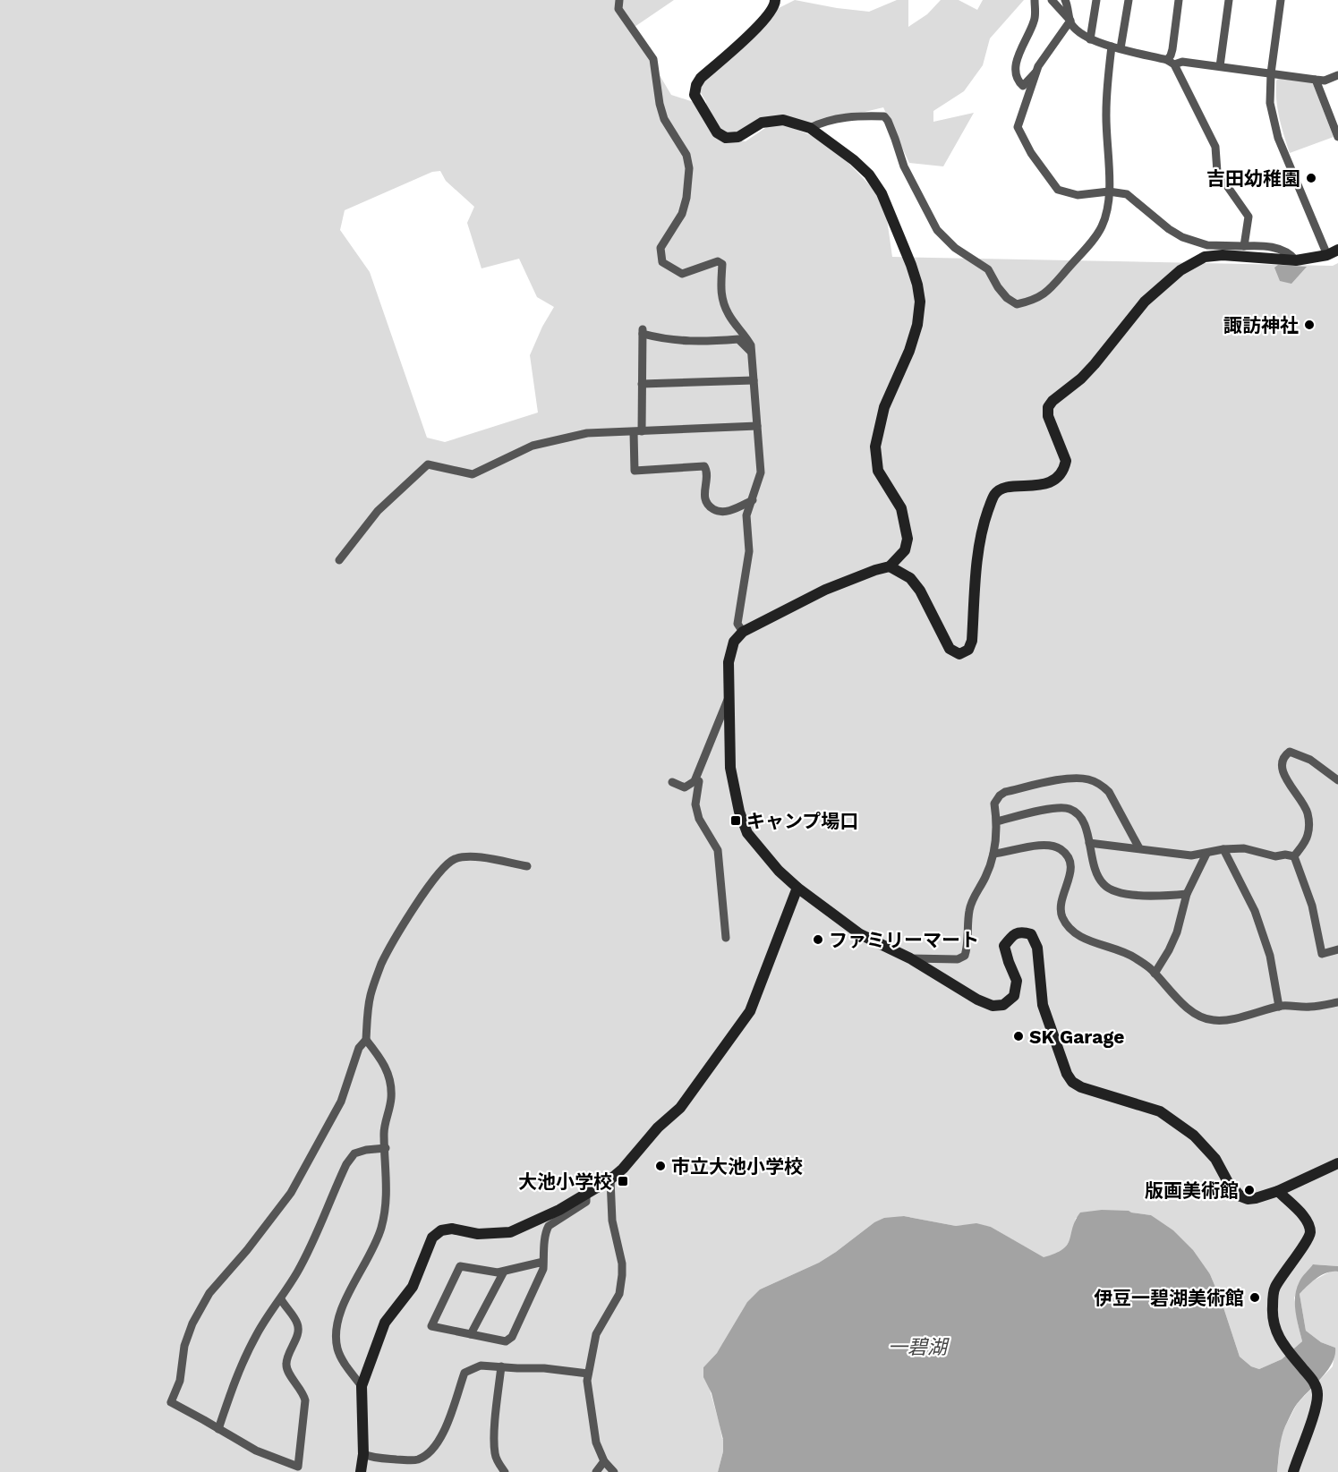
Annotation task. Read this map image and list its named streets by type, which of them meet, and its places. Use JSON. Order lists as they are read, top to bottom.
{
  "water": ["一碧湖"],
  "places": {
    "other": [
      "吉田幼稚園",
      "諏訪神社",
      "ファミリーマート",
      "SK Garage",
      "市立大池小学校",
      "版画美術館",
      "伊豆一碧湖美術館"
    ],
    "transit": ["キャンプ場口", "大池小学校"]
  }
}
